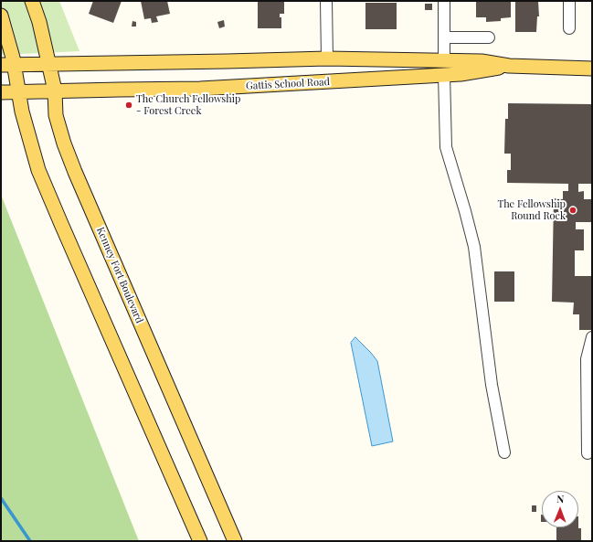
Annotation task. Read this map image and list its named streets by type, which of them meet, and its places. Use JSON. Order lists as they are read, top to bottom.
{
  "streets": {
    "main road": ["Gattis School Road", "Kenney Fort Boulevard"]
  },
  "crossings": [
    ["Gattis School Road", "Kenney Fort Boulevard"]
  ],
  "places": ["The Church Fellowship - Forest Creek", "The Fellowship Round Rock"],
  "north": "top"
}
